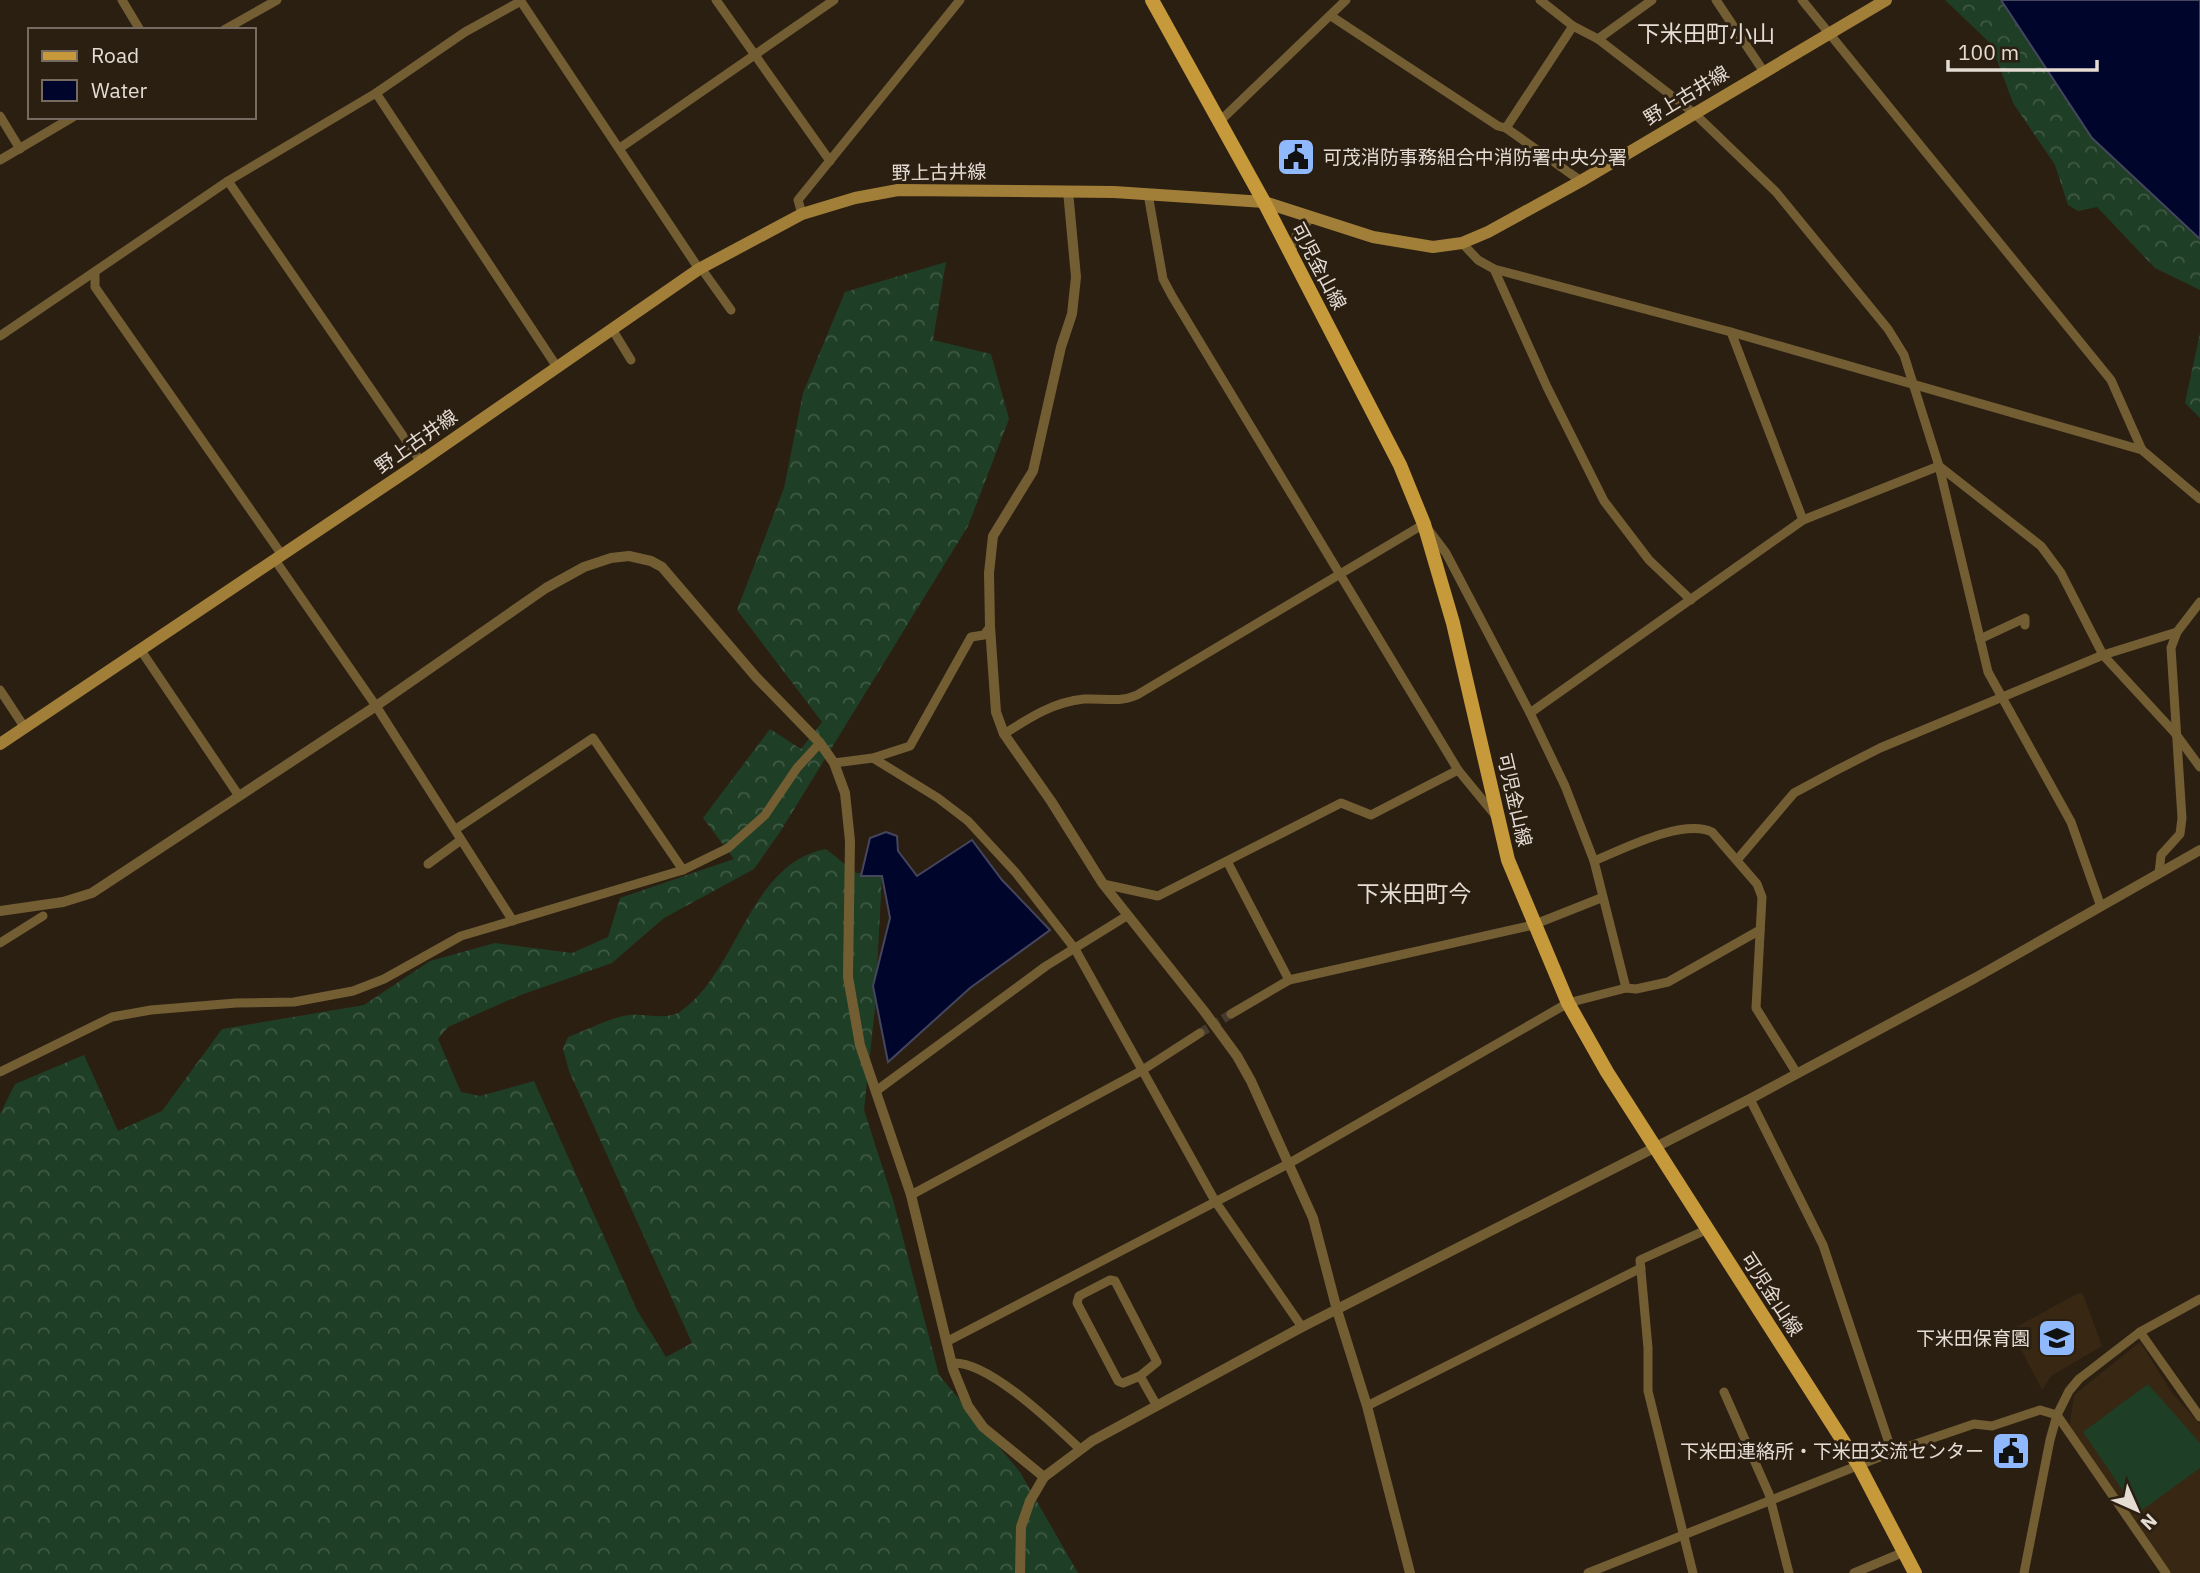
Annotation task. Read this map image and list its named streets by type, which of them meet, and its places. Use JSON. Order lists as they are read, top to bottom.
{
  "streets": {
    "main road": ["野上古井線", "可児金山線"]
  },
  "crossings": [
    ["野上古井線", "可児金山線"]
  ],
  "districts": ["下米田町小山", "下米田町今"],
  "places": {
    "public building": ["可茂消防事務組合中消防署中央分署", "下米田連絡所・下米田交流センター"],
    "school or university": ["下米田保育園"]
  },
  "legend": ["Road", "Water"],
  "scale_bar": "100 m",
  "north": "bottom right"
}
